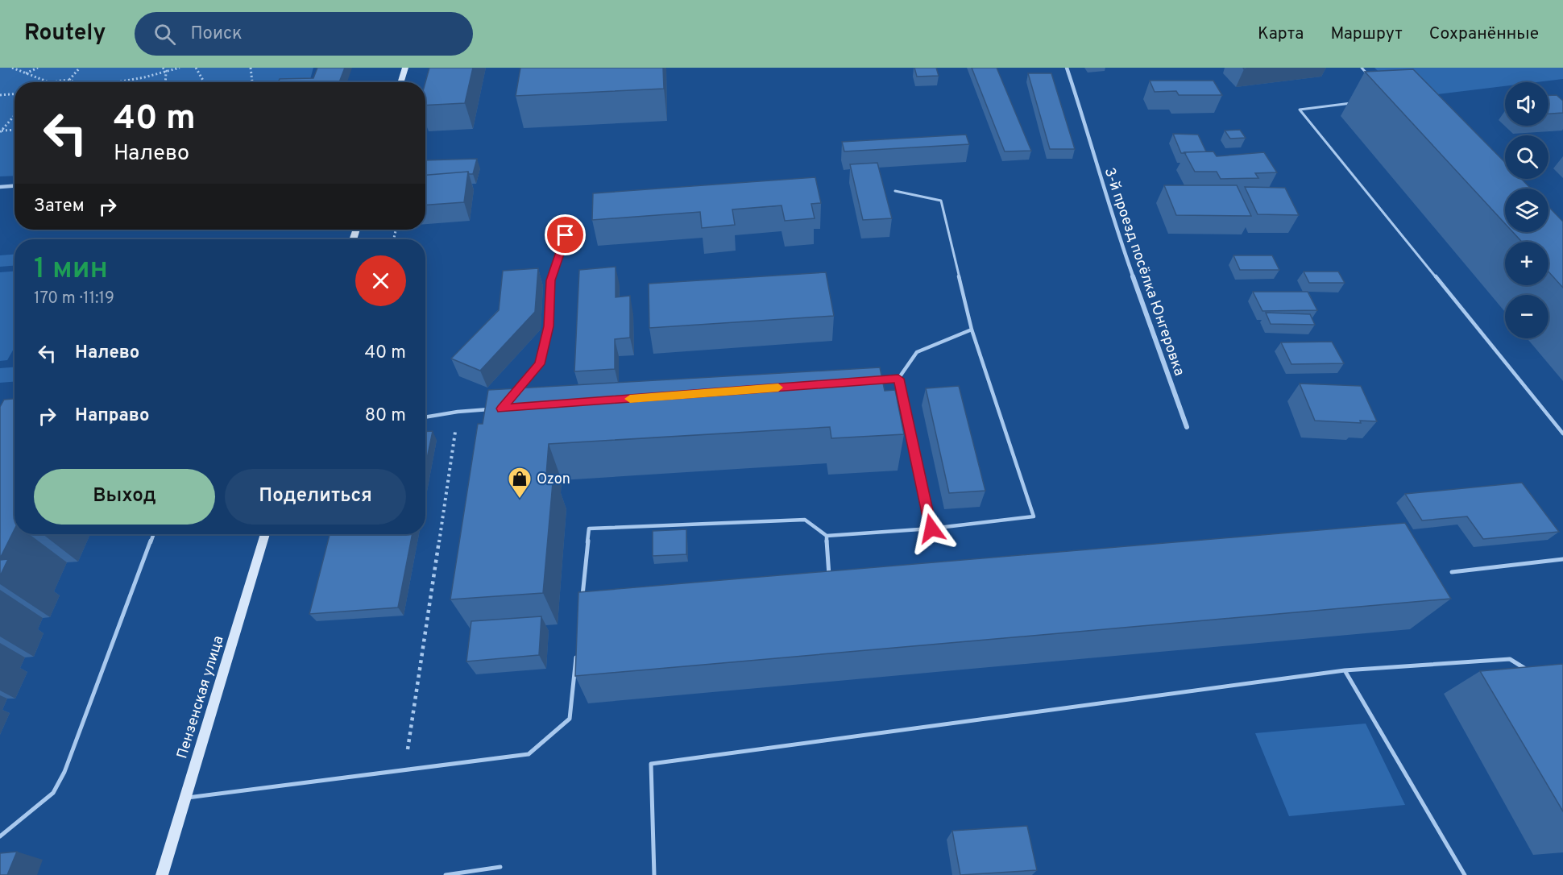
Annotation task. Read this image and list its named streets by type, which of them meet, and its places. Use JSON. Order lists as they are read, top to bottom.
{
  "streets": {
    "street": ["3-й проезд посёлка Юнгеровка", "Пензенская улица"]
  },
  "places": {
    "shop": ["Ozon"]
  },
  "page": {
    "header": "Routely",
    "search": "Поиск",
    "nav": ["Карта", "Маршрут", "Сохранённые"],
    "map_buttons": ["+", "−"],
    "turn": ["40 m", "Налево"],
    "then": "Затем",
    "heading": ["1 мин", "170 m · 11:19"],
    "list": [
      {
        "name": "Налево",
        "value": "40 m"
      },
      {
        "name": "Направо",
        "value": "80 m"
      }
    ],
    "buttons": ["Выход", "Поделиться"]
  }
}
